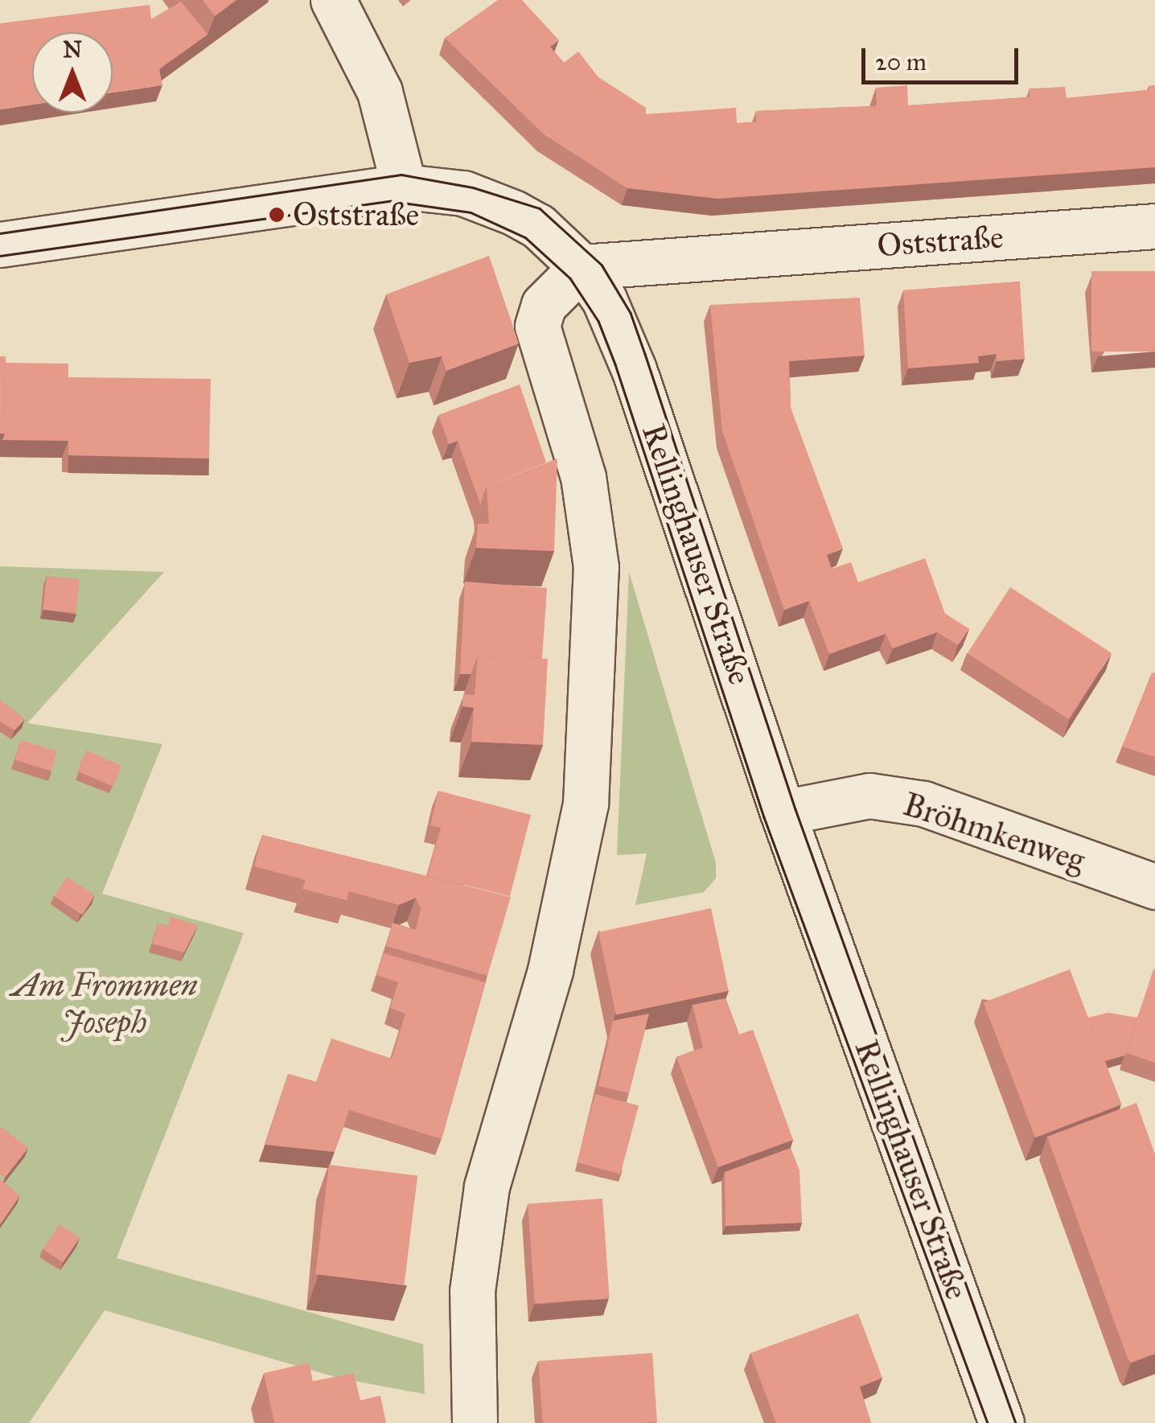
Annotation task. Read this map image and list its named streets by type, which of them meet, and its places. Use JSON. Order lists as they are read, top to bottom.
{
  "streets": {
    "street": ["Oststraße", "Rellinghauser Straße", "Bröhmkenweg"]
  },
  "crossings": [
    ["Oststraße", "Rellinghauser Straße"],
    ["Rellinghauser Straße", "Bröhmkenweg"]
  ],
  "parks": ["Am Frommen Joseph"],
  "places": ["Oststraße"],
  "scale_bar": "20 m",
  "north": "top"
}
